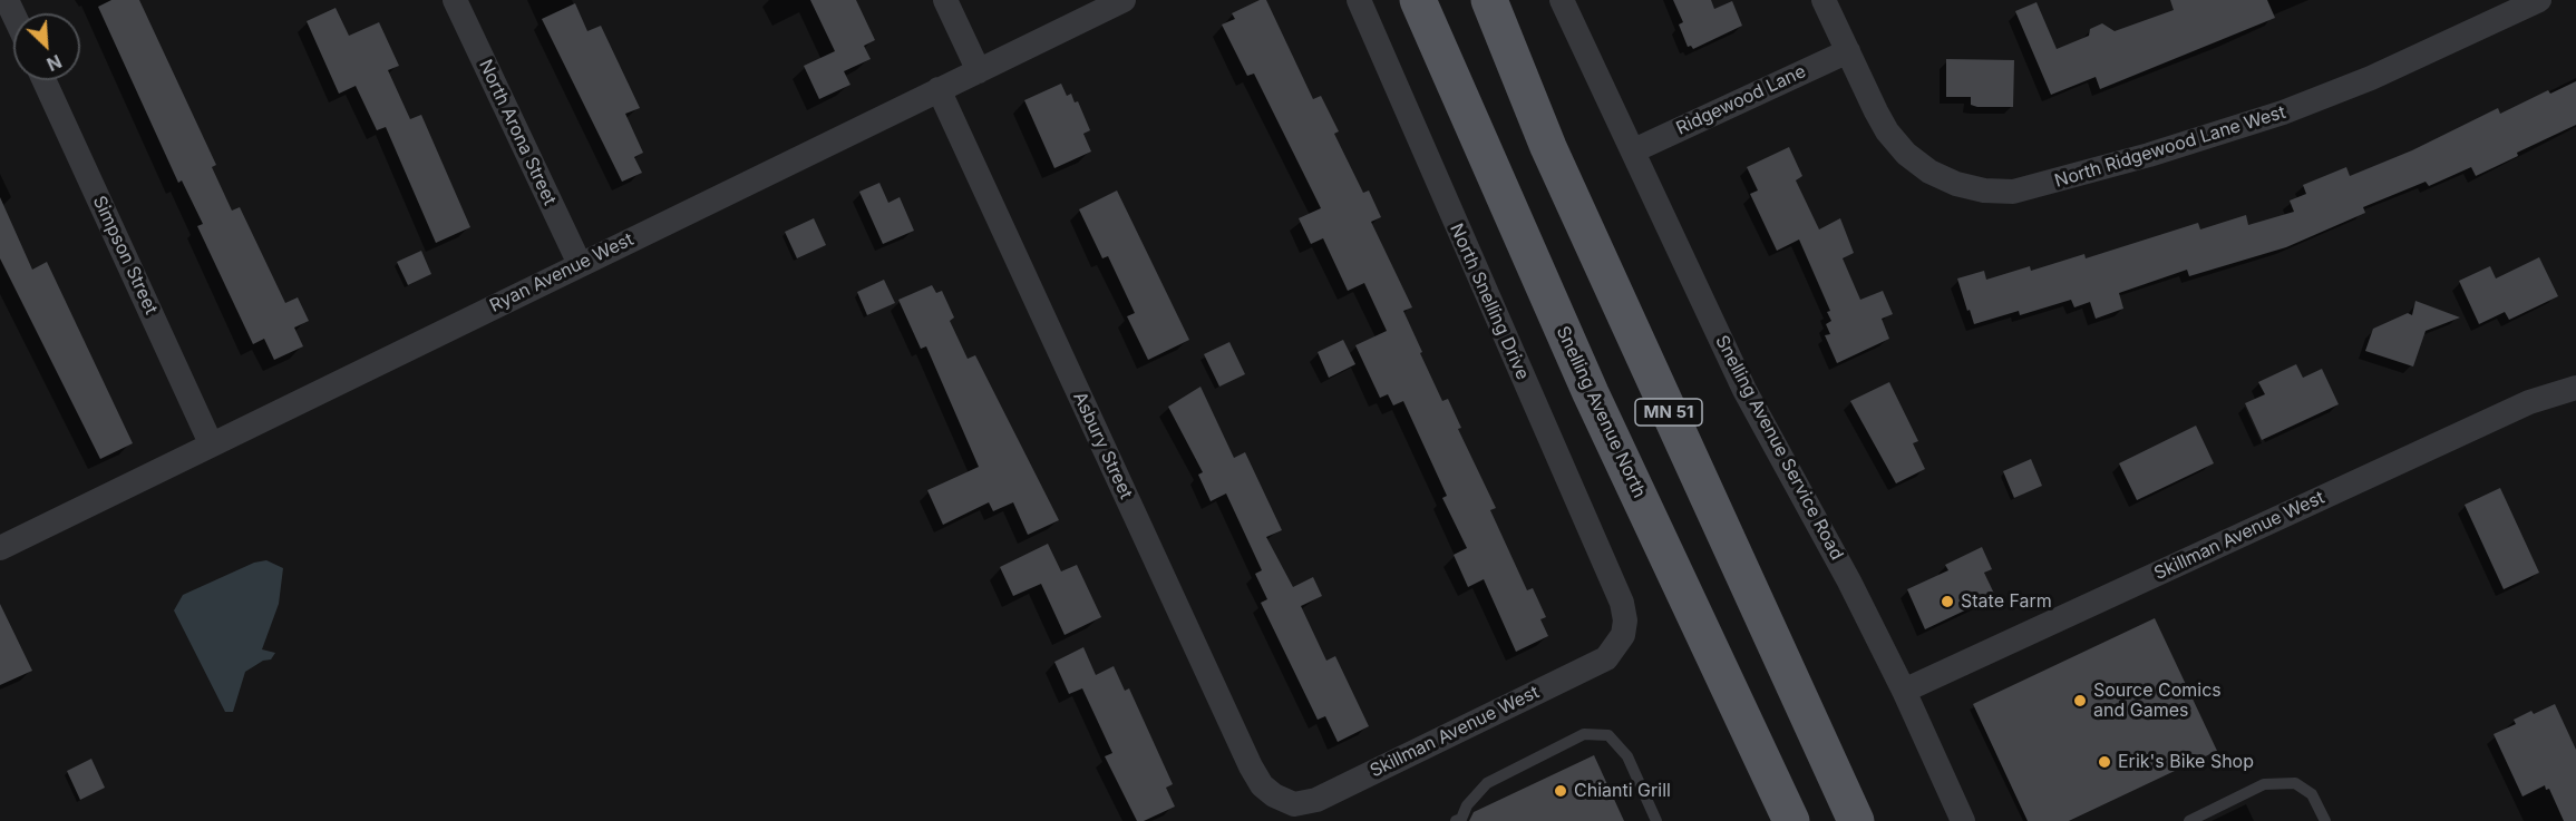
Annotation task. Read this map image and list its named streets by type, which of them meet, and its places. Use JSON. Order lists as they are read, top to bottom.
{
  "streets": {
    "main road": ["Snelling Avenue North", "MN 51"],
    "street": [
      "Ridgewood Lane",
      "North Arona Street",
      "North Ridgewood Lane West",
      "Simpson Street",
      "Ryan Avenue West",
      "North Snelling Drive",
      "Asbury Street",
      "Snelling Avenue Service Road",
      "Skillman Avenue West"
    ]
  },
  "crossings": [
    ["Ridgewood Lane", "North Ridgewood Lane West"],
    ["Ridgewood Lane", "Snelling Avenue Service Road"],
    ["North Arona Street", "Ryan Avenue West"],
    ["Simpson Street", "Ryan Avenue West"],
    ["Ryan Avenue West", "Asbury Street"],
    ["North Snelling Drive", "Skillman Avenue West"],
    ["Asbury Street", "Skillman Avenue West"],
    ["Snelling Avenue Service Road", "Skillman Avenue West"]
  ],
  "places": [
    "State Farm",
    "Source Comics and Games",
    "Erik's Bike Shop",
    "Chianti Grill"
  ],
  "north": "bottom right"
}
